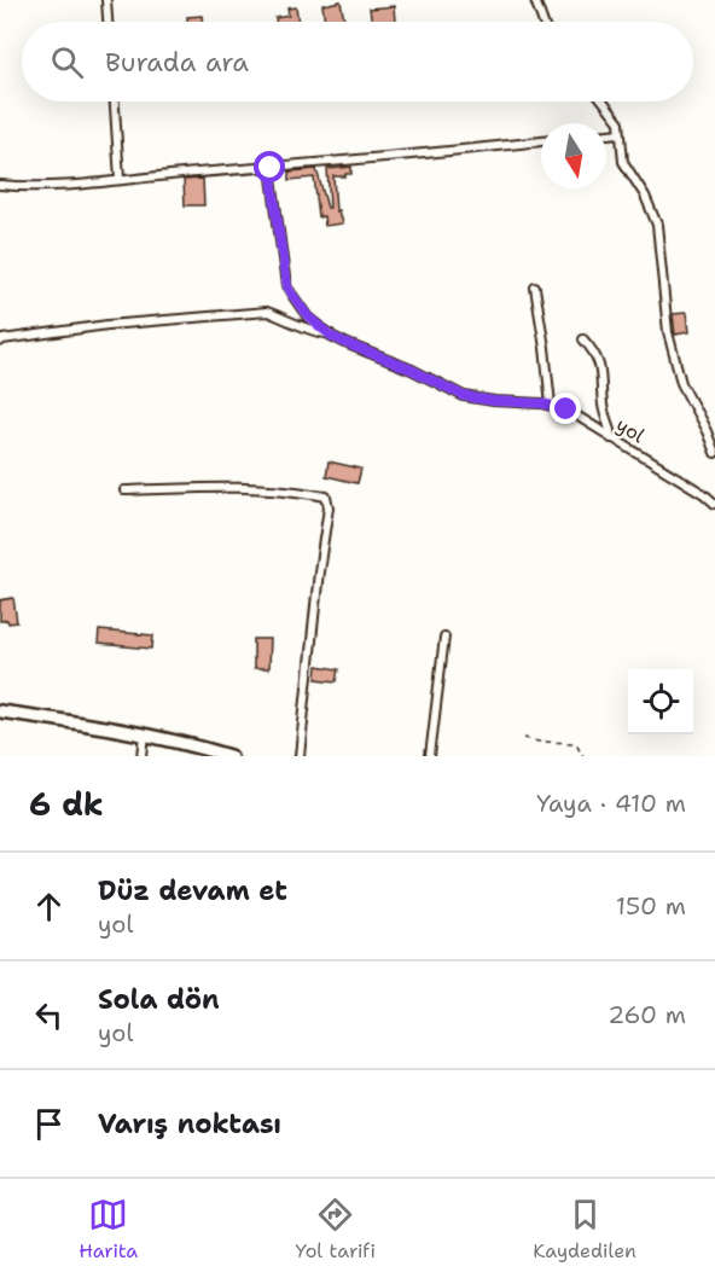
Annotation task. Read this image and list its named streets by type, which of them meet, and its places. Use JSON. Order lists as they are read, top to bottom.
{
  "streets": {
    "street": ["yol"]
  },
  "north": "bottom",
  "page": {
    "search": "Burada ara",
    "heading": ["6 dk", "Yaya · 410 m"],
    "list": [
      ["Düz devam et", "yol", "150 m"],
      ["Sola dön", "yol", "260 m"],
      "Varış noktası"
    ],
    "nav": ["Harita", "Yol tarifi", "Kaydedilen"]
  }
}
